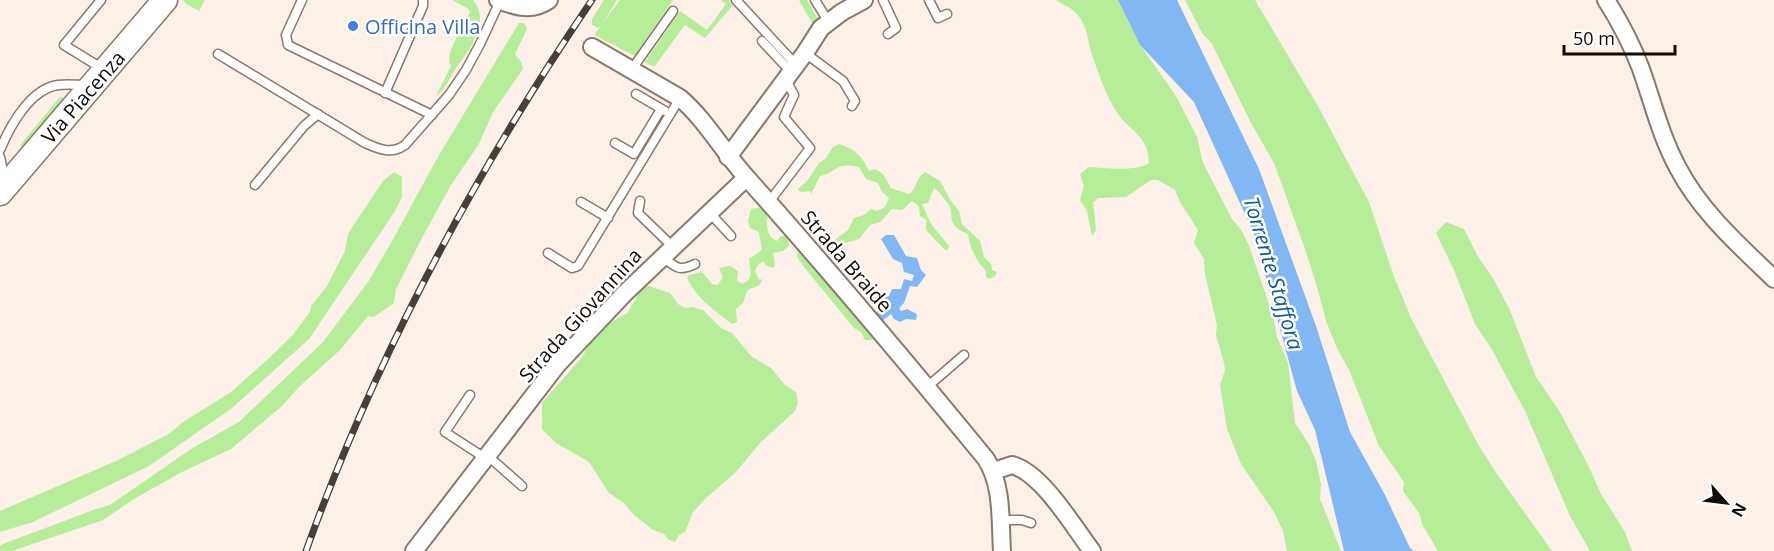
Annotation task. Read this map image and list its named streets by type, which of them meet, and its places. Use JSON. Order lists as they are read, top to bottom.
{
  "streets": {
    "main road": ["Via Piacenza"],
    "street": ["Strada Braide", "Strada Giovannina"]
  },
  "crossings": [
    ["Strada Braide", "Strada Giovannina"]
  ],
  "water": ["Torrente Staffora"],
  "places": ["Officina Villa"],
  "scale_bar": "50 m",
  "north": "bottom right"
}
